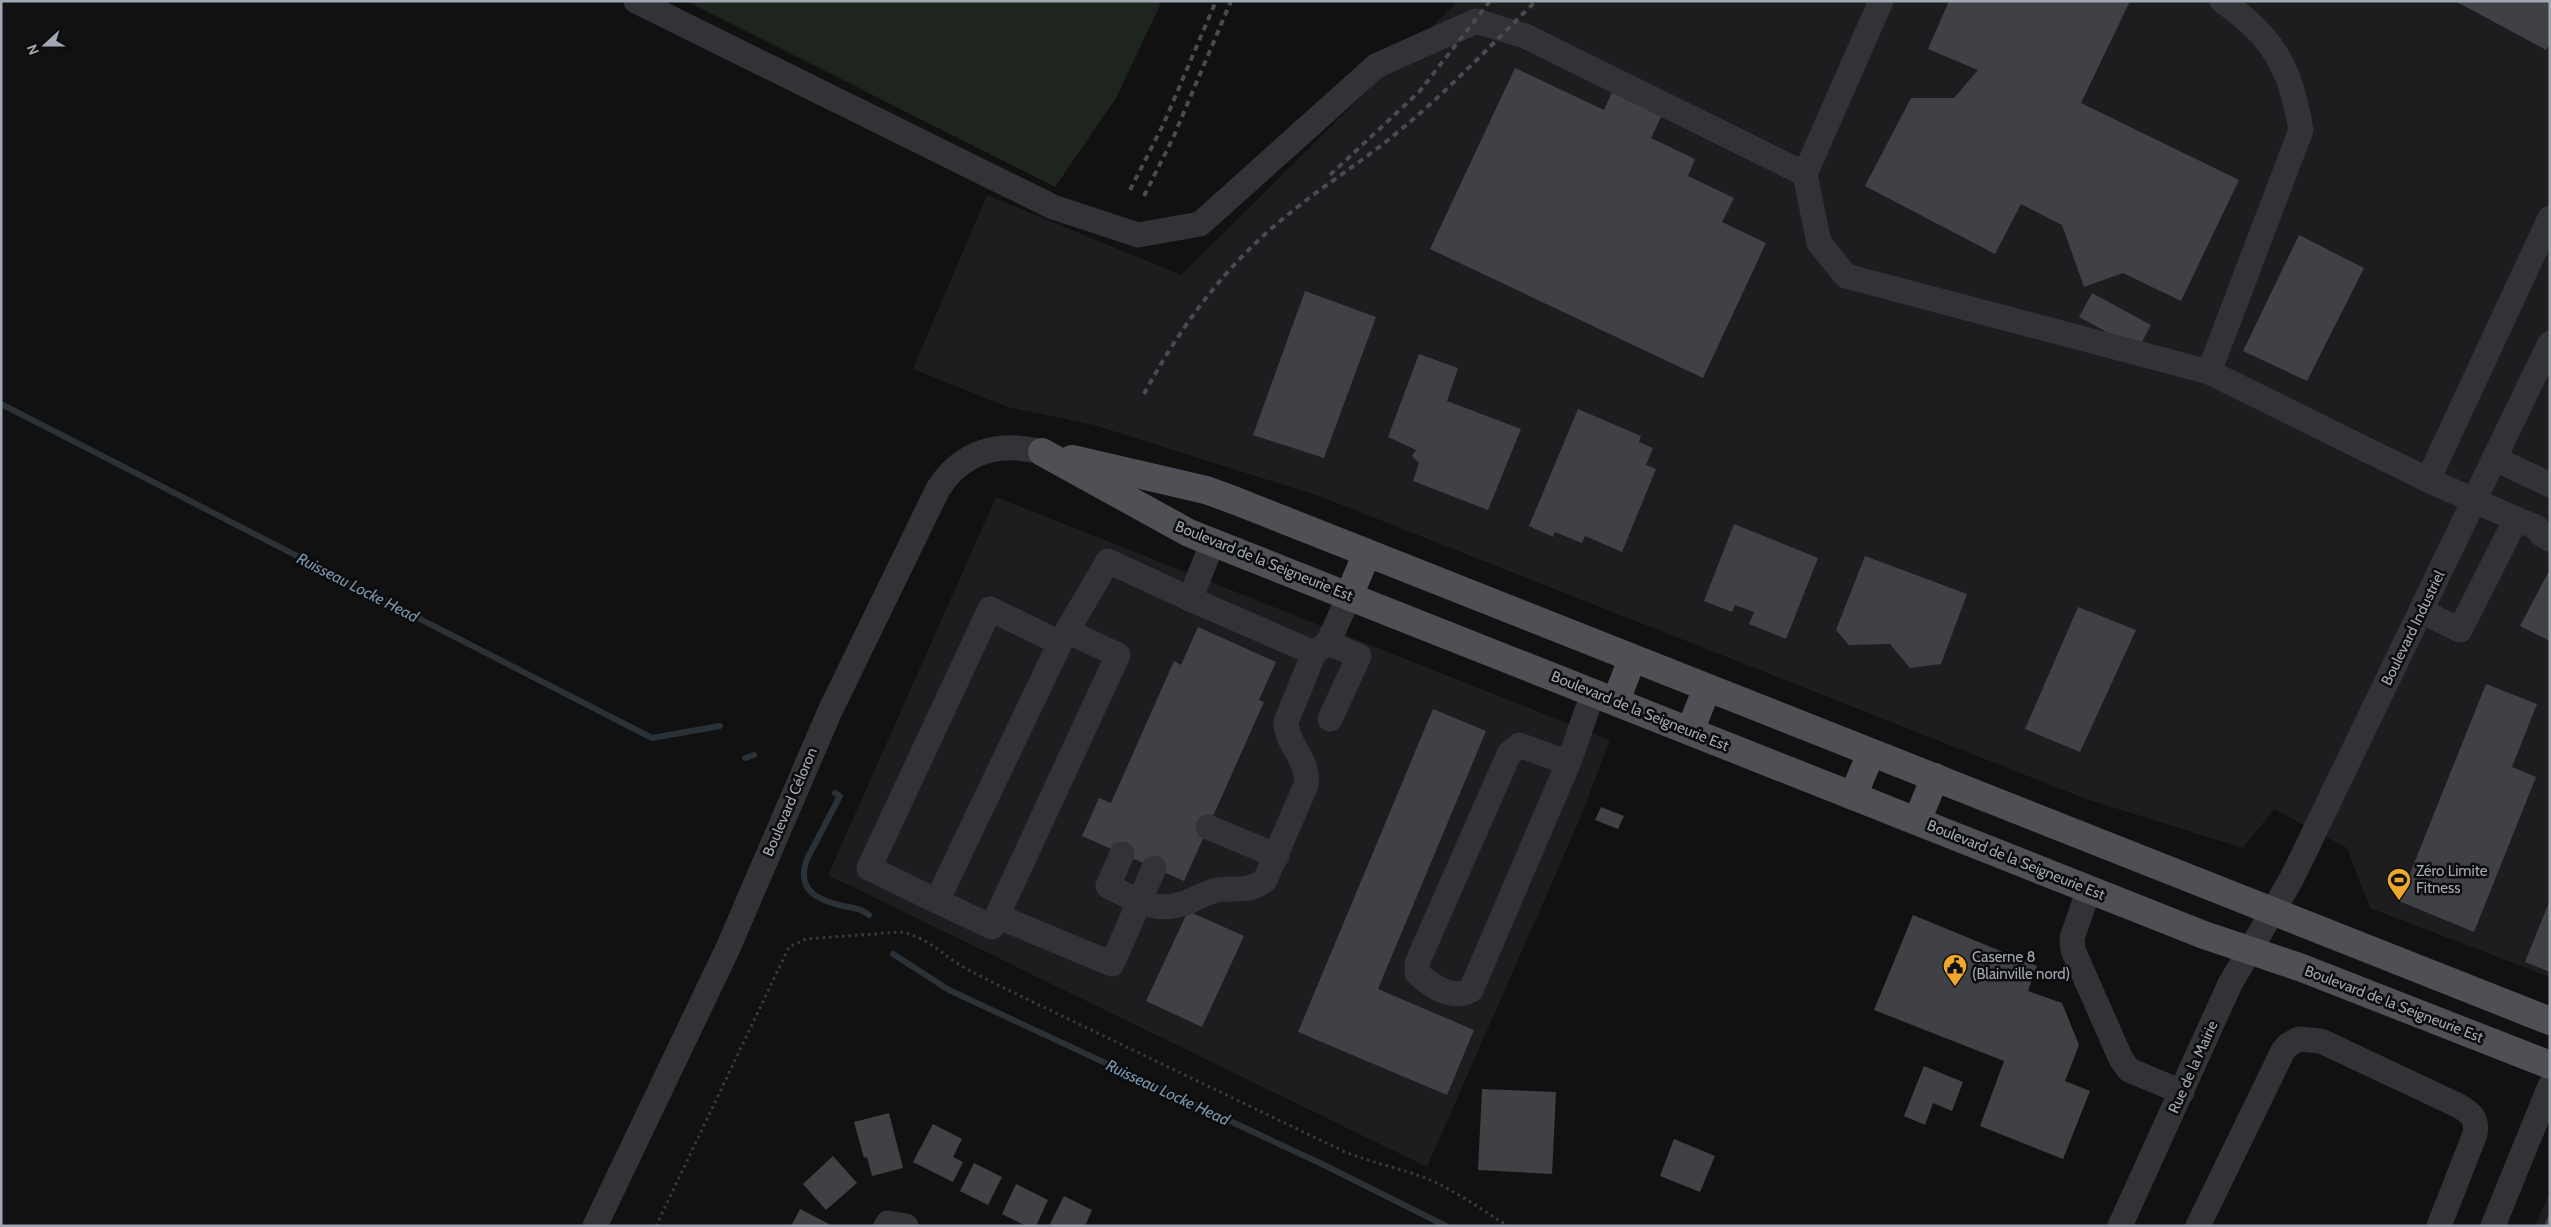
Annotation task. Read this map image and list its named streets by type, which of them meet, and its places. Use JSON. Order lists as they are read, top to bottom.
{
  "streets": {
    "main road": ["Boulevard de la Seigneurie Est"],
    "street": ["Boulevard Industriel", "Boulevard Céloron", "Rue de la Mairie"]
  },
  "crossings": [
    ["Boulevard de la Seigneurie Est", "Boulevard Céloron"],
    ["Boulevard de la Seigneurie Est", "Rue de la Mairie"],
    ["Boulevard Industriel", "Rue de la Mairie"]
  ],
  "water": ["Ruisseau Locke Head"],
  "places": {
    "sports": ["Zéro Limite Fitness"],
    "public building": ["Caserne 8 (Blainville nord)"]
  },
  "north": "left"
}
